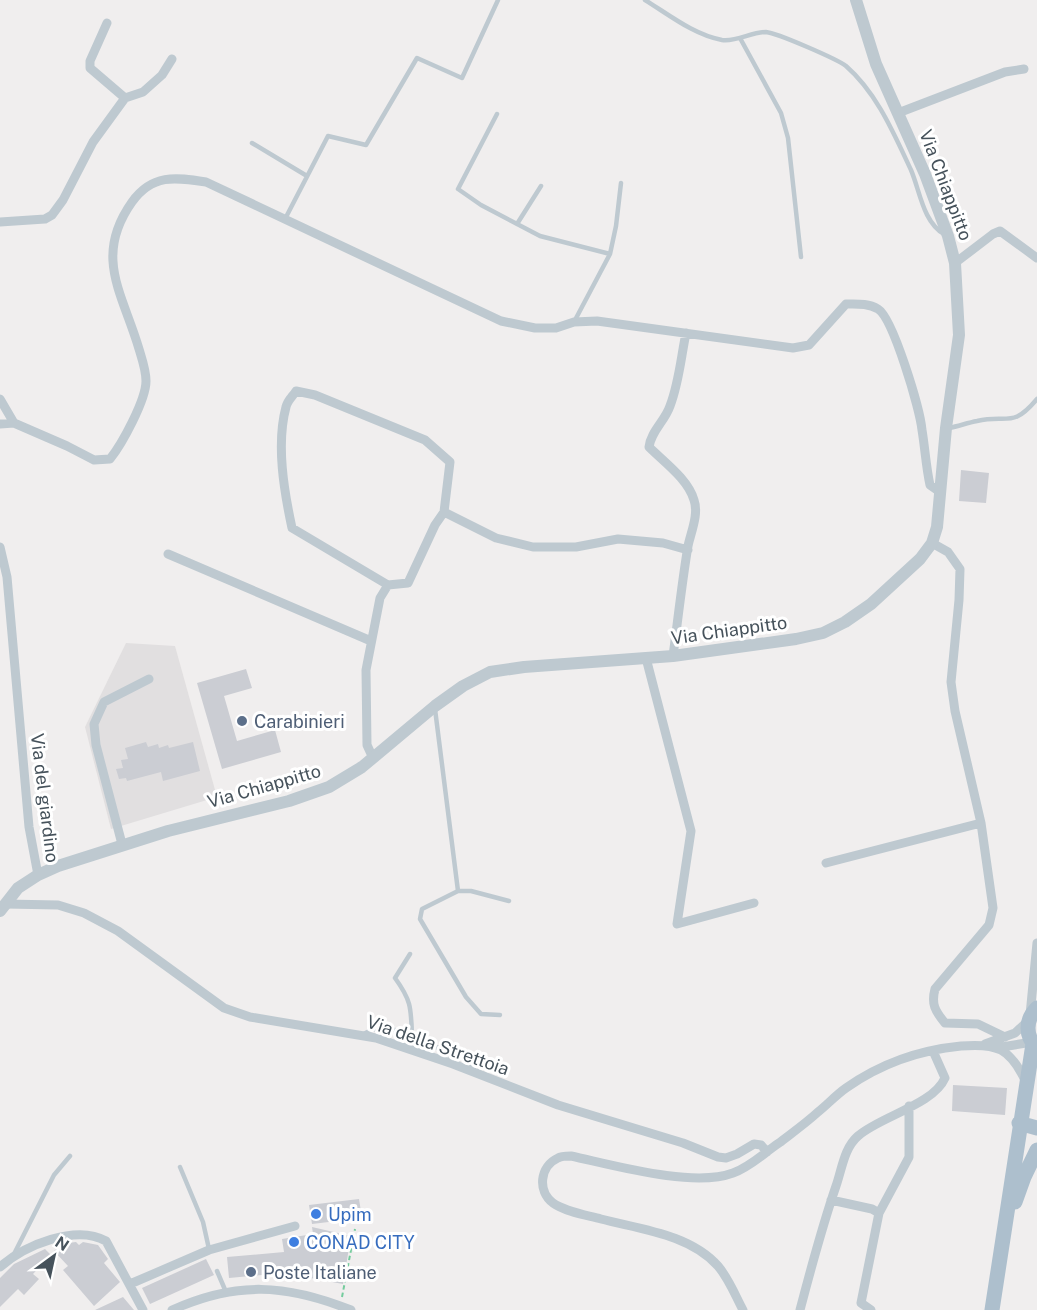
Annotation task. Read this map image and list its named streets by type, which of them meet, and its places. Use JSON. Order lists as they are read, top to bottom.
{
  "streets": {
    "street": ["Via Chiappitto", "Via del giardino", "Via della Strettoia"]
  },
  "crossings": [
    ["Via Chiappitto", "Via del giardino"],
    ["Via Chiappitto", "Via della Strettoia"]
  ],
  "places": [
    "Carabinieri",
    "Upim",
    "CONAD CITY",
    "Poste Italiane"
  ],
  "north": "top right"
}
